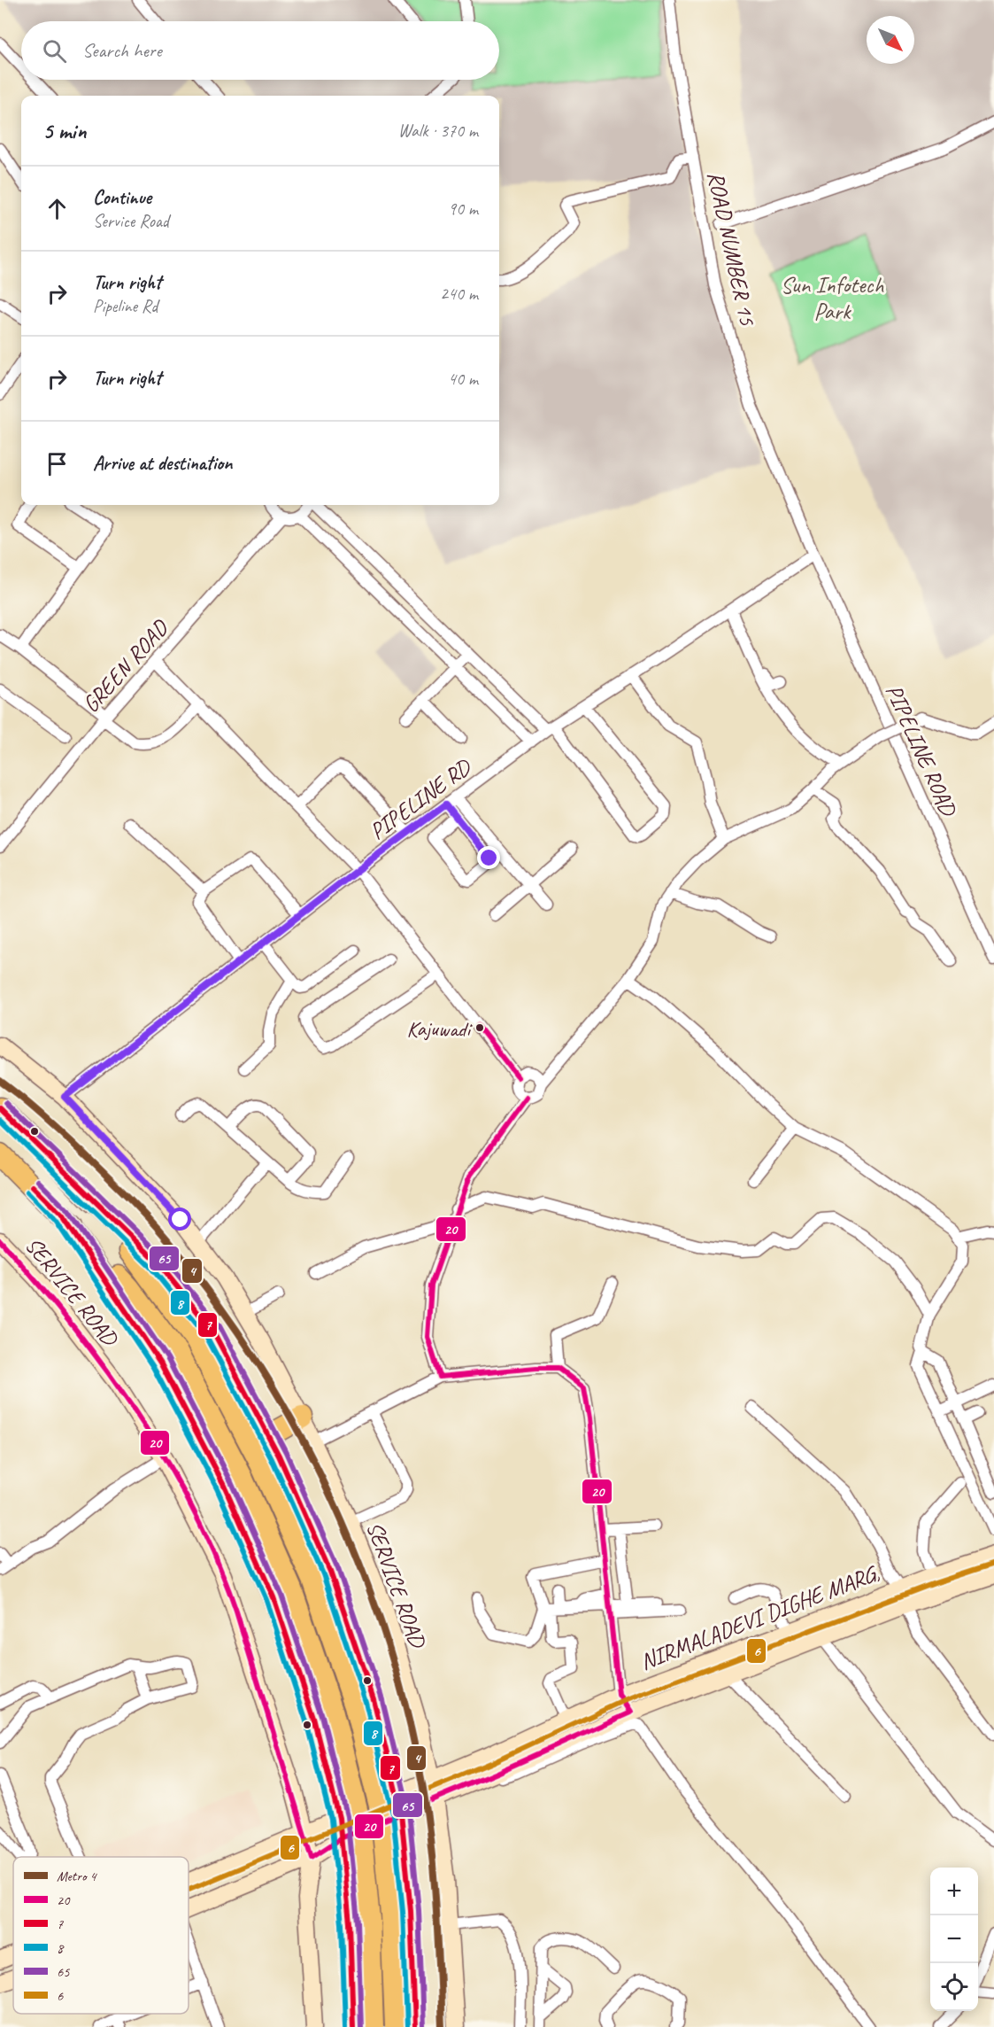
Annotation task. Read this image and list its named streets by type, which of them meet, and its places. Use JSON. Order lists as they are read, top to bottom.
{
  "streets": {
    "main road": ["SERVICE ROAD", "NIRMALADEVI DIGHE MARG,"],
    "street": [
      "ROAD NUMBER 15",
      "GREEN ROAD",
      "PIPELINE ROAD",
      "PIPELINE RD"
    ]
  },
  "crossings": [
    ["ROAD NUMBER 15", "PIPELINE ROAD"],
    ["ROAD NUMBER 15", "PIPELINE RD"],
    ["PIPELINE ROAD", "PIPELINE RD"],
    ["PIPELINE RD", "SERVICE ROAD"],
    ["SERVICE ROAD", "NIRMALADEVI DIGHE MARG,"]
  ],
  "parks": ["Sun Infotech Park"],
  "places": ["Kajuwadi"],
  "lines": [
    "transit line 20",
    "metro line 4",
    "transit line 65",
    "transit line 7",
    "transit line 8",
    "transit line 6"
  ],
  "legend": [
    "Metro 4",
    "20",
    "7",
    "8",
    "65",
    "6"
  ],
  "north": "bottom right",
  "page": {
    "search": "Search here",
    "heading": ["5 min", "Walk · 370 m"],
    "list": [
      ["Continue", "Service Road", "90 m"],
      ["Turn right", "Pipeline Rd", "240 m"],
      ["Turn right", "40 m"],
      "Arrive at destination"
    ],
    "map_buttons": ["+", "−"]
  }
}
